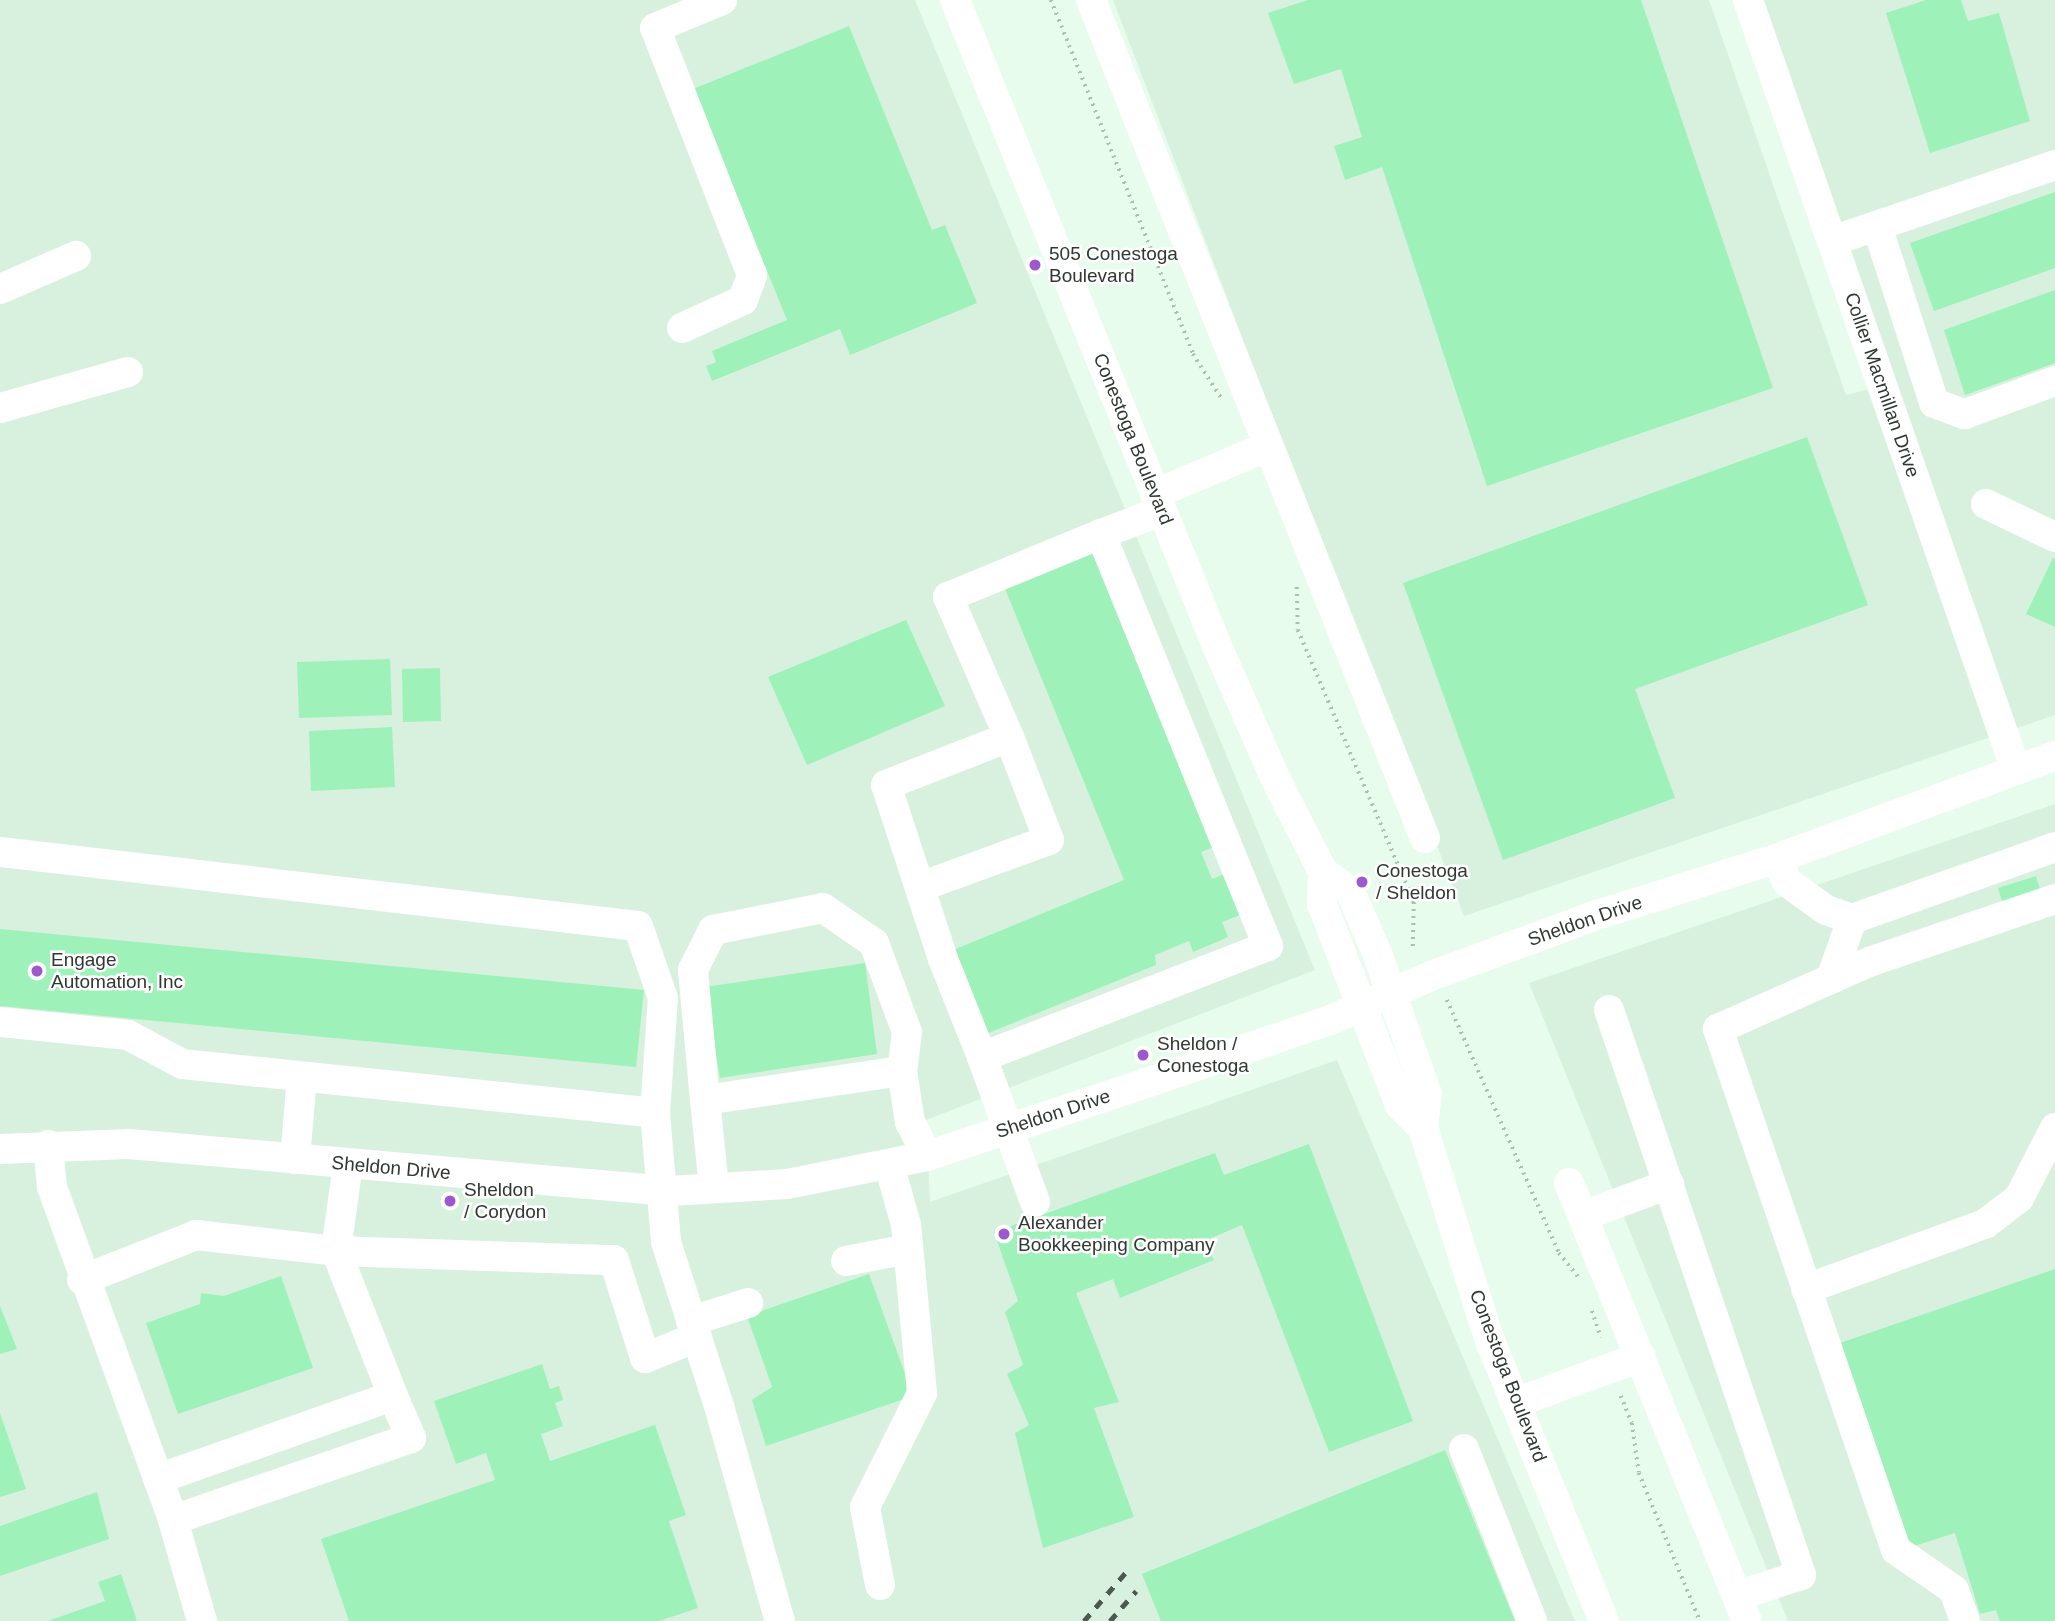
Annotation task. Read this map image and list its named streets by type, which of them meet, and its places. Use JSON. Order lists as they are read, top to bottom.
{
  "streets": {
    "street": ["Collier Macmillan Drive", "Conestoga Boulevard", "Sheldon Drive"]
  },
  "crossings": [
    ["Collier Macmillan Drive", "Sheldon Drive"],
    ["Conestoga Boulevard", "Sheldon Drive"]
  ],
  "places": [
    "505 Conestoga Boulevard",
    "Conestoga / Sheldon",
    "Engage Automation, Inc",
    "Sheldon / Conestoga",
    "Sheldon / Corydon",
    "Alexander Bookkeeping Company"
  ]
}
